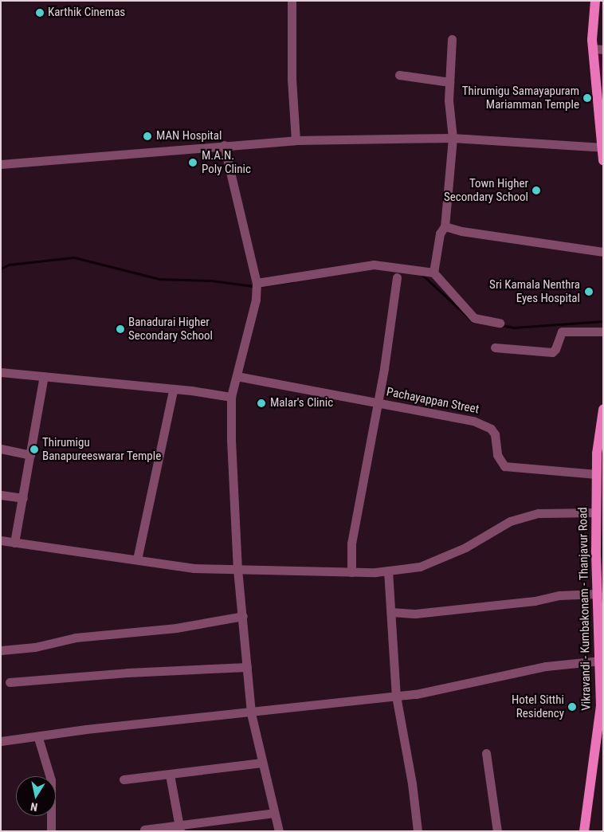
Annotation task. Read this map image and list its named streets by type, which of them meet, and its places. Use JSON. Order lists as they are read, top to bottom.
{
  "streets": {
    "main road": ["Vikravandi - Kumbakonam - Thanjavur Road"],
    "street": ["Pachayappan Street"]
  },
  "crossings": [
    ["Pachayappan Street", "Vikravandi - Kumbakonam - Thanjavur Road"]
  ],
  "places": [
    "Karthik Cinemas",
    "Thirumigu Samayapuram Mariamman Temple",
    "MAN Hospital",
    "M.A.N. Poly Clinic",
    "Town Higher Secondary School",
    "Sri Kamala Nenthra Eyes Hospital",
    "Banadurai Higher Secondary School",
    "Malar's Clinic",
    "Thirumigu Banapureeswarar Temple",
    "Hotel Sitthi Residency"
  ],
  "north": "bottom"
}
